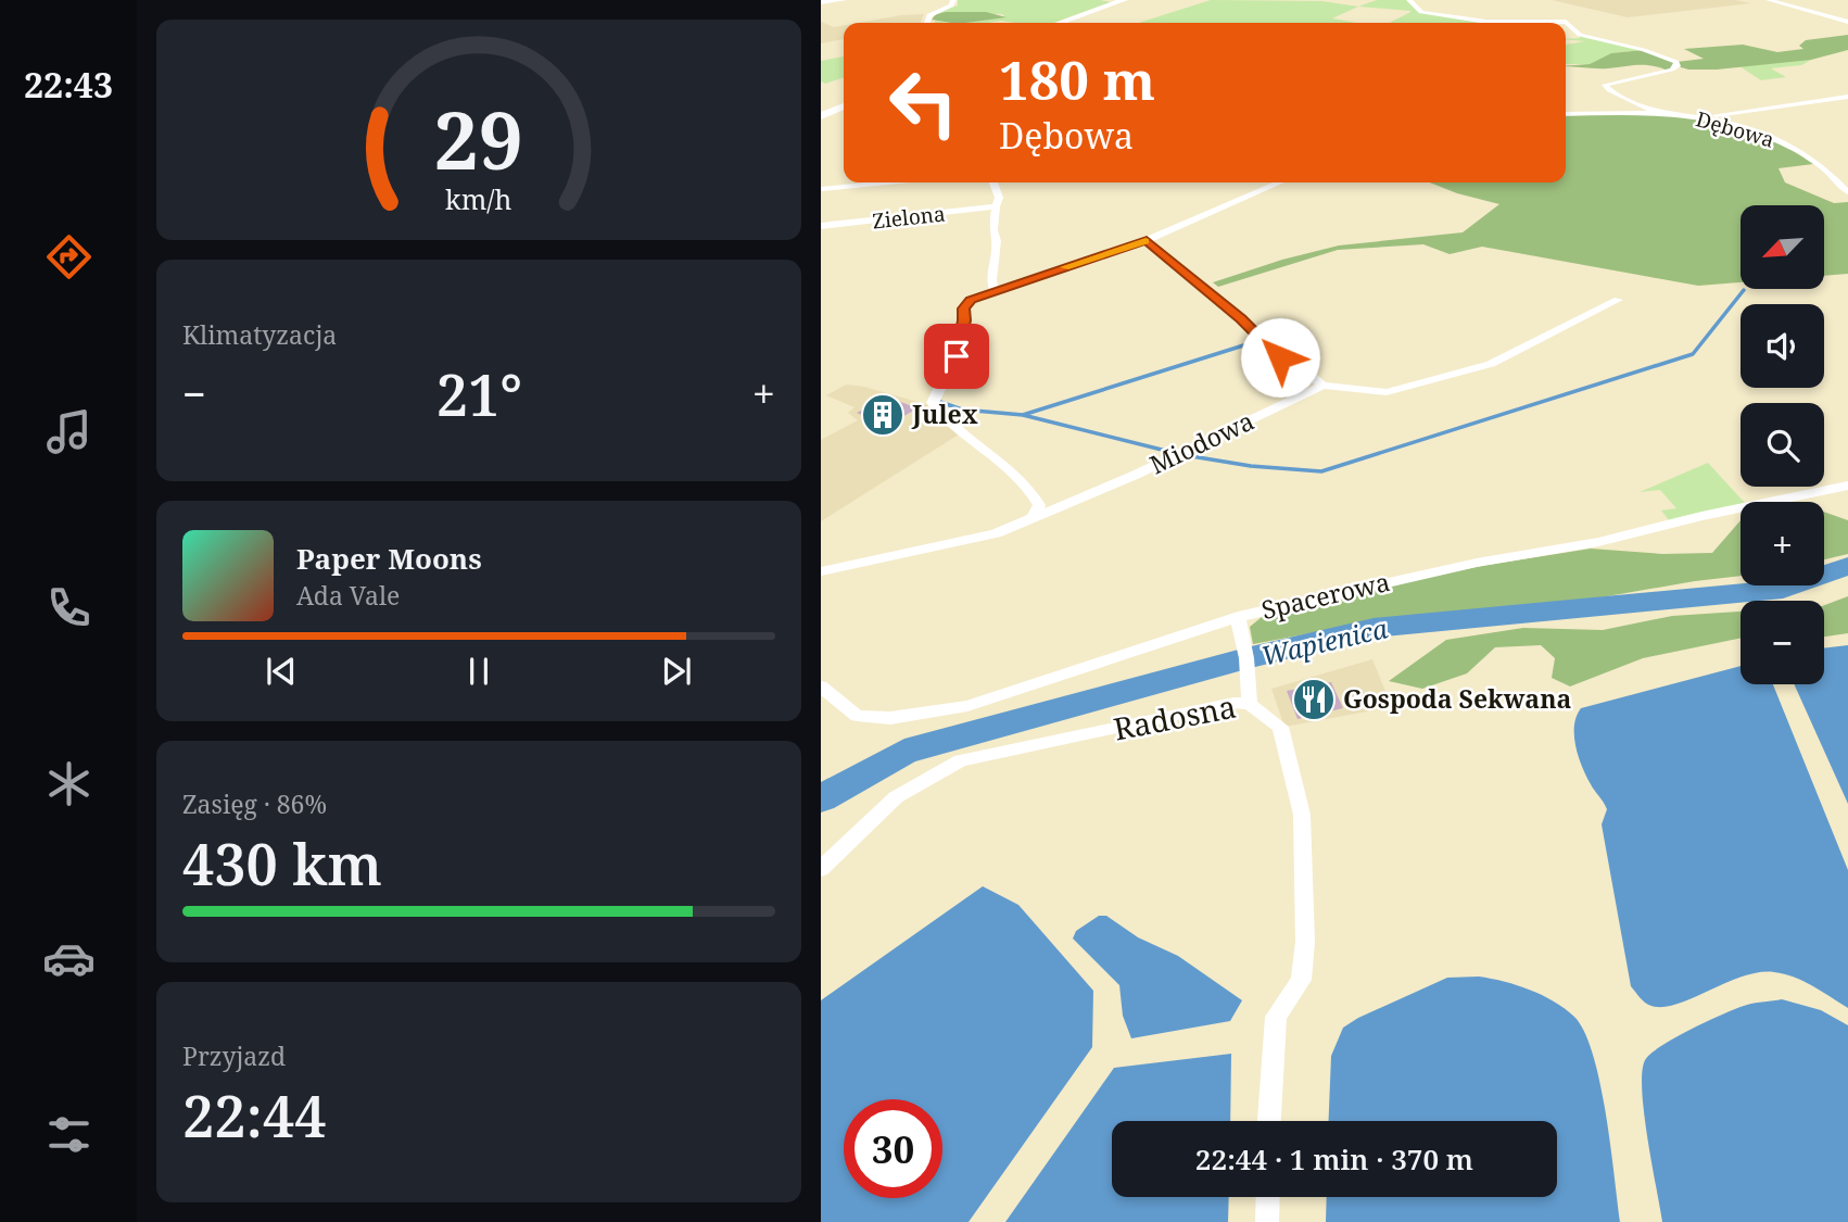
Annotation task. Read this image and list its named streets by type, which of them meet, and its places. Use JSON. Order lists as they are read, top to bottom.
{
  "streets": {
    "street": [
      "Dębowa",
      "Zielona",
      "Miodowa",
      "Spacerowa",
      "Radosna"
    ]
  },
  "water": ["Wapienica"],
  "places": {
    "building": ["Julex"],
    "restaurant": ["Gospoda Sekwana"]
  },
  "north": "bottom left",
  "page": {
    "tabs": "22:43",
    "turn": ["180 m", "Dębowa"],
    "map_buttons": ["+", "−"],
    "tile": [
      "Klimatyzacja",
      ["Zasięg · 86%", "430 km"],
      ["Przyjazd", "22:44"]
    ],
    "heat": ["−", "21°", "+"],
    "song": ["Paper Moons", "Ada Vale"],
    "limit": "30",
    "trip": "22:44 · 1 min · 370 m",
    "gauge": ["29", "km/h"]
  }
}
